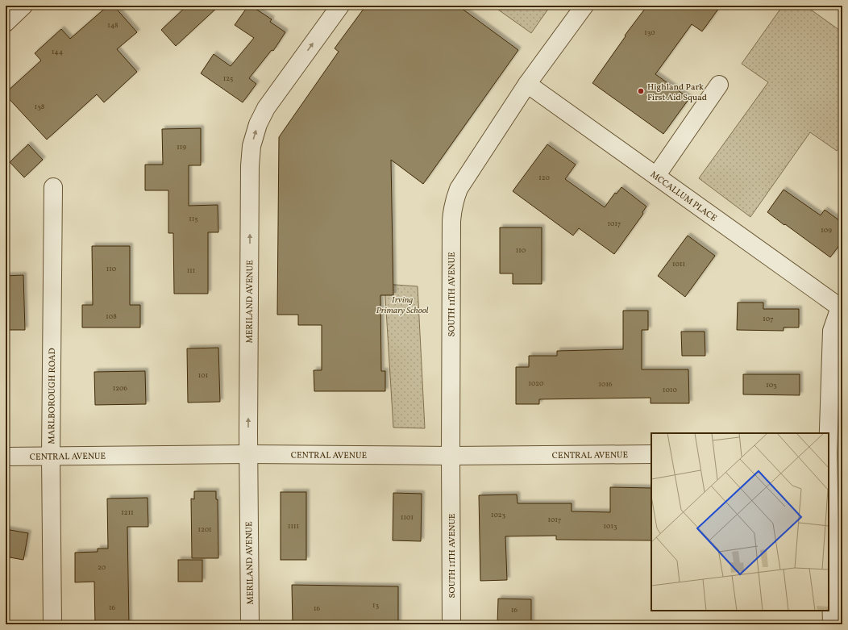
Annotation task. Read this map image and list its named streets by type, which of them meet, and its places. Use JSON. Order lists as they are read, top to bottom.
{
  "streets": {
    "street": [
      "MCCALLUM PLACE",
      "SOUTH 11TH AVENUE",
      "MERILAND AVENUE",
      "MARLBOROUGH ROAD",
      "CENTRAL AVENUE"
    ]
  },
  "crossings": [
    ["MCCALLUM PLACE", "SOUTH 11TH AVENUE"],
    ["SOUTH 11TH AVENUE", "CENTRAL AVENUE"],
    ["MERILAND AVENUE", "CENTRAL AVENUE"],
    ["MARLBOROUGH ROAD", "CENTRAL AVENUE"]
  ],
  "one_way": ["MERILAND AVENUE"],
  "parks": ["Irving Primary School"],
  "places": ["Highland Park First Aid Squad"],
  "house_numbers": [
    "148",
    "130",
    "144",
    "125",
    "138",
    "119",
    "120",
    "115",
    "1017",
    "109",
    "110",
    "1011",
    "110",
    "111",
    "108",
    "107",
    "101",
    "1020",
    "1016",
    "103",
    "1206",
    "1010",
    "1211",
    "1023",
    "1101",
    "1017",
    "1111",
    "1013",
    "1201",
    "20",
    "13",
    "16",
    "16",
    "16"
  ]
}
